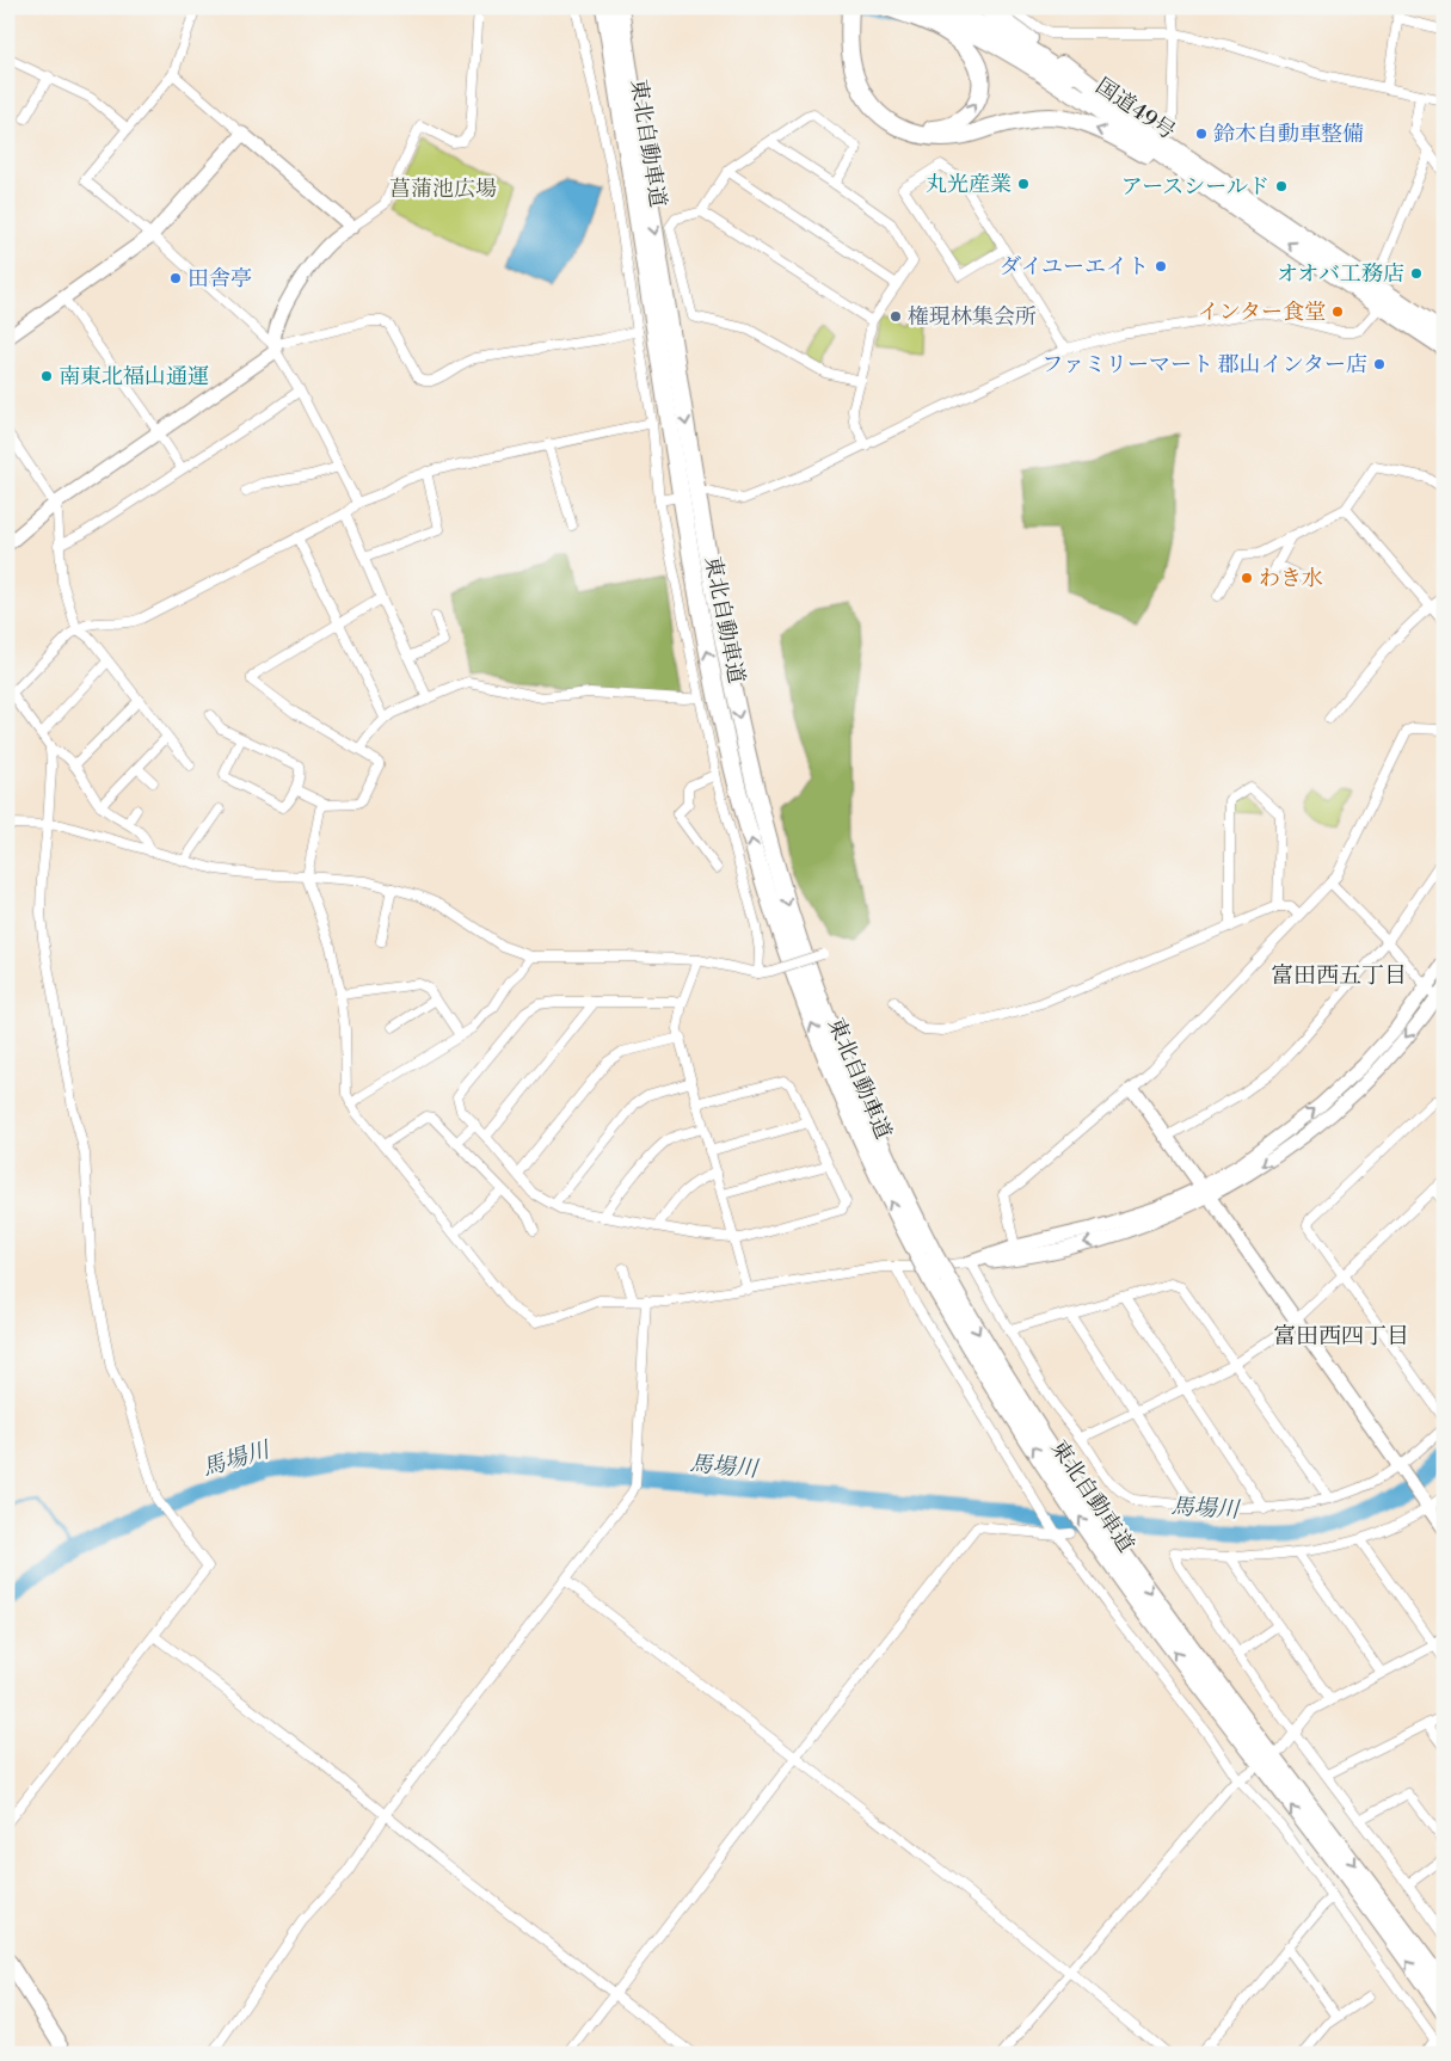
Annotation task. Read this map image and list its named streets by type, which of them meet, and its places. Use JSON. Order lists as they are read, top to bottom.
{
  "streets": {
    "highway": ["国道49号", "東北自動車道"]
  },
  "districts": ["富田西五丁目", "富田西四丁目"],
  "water": ["馬場川"],
  "parks": ["菖蒲池広場"],
  "places": [
    "鈴木自動車整備",
    "丸光産業",
    "アースシールド",
    "ダイユーエイト",
    "オオバ工務店",
    "田舎亭",
    "インター食堂",
    "権現林集会所",
    "ファミリーマート 郡山インター店",
    "南東北福山通運",
    "わき水"
  ]
}
